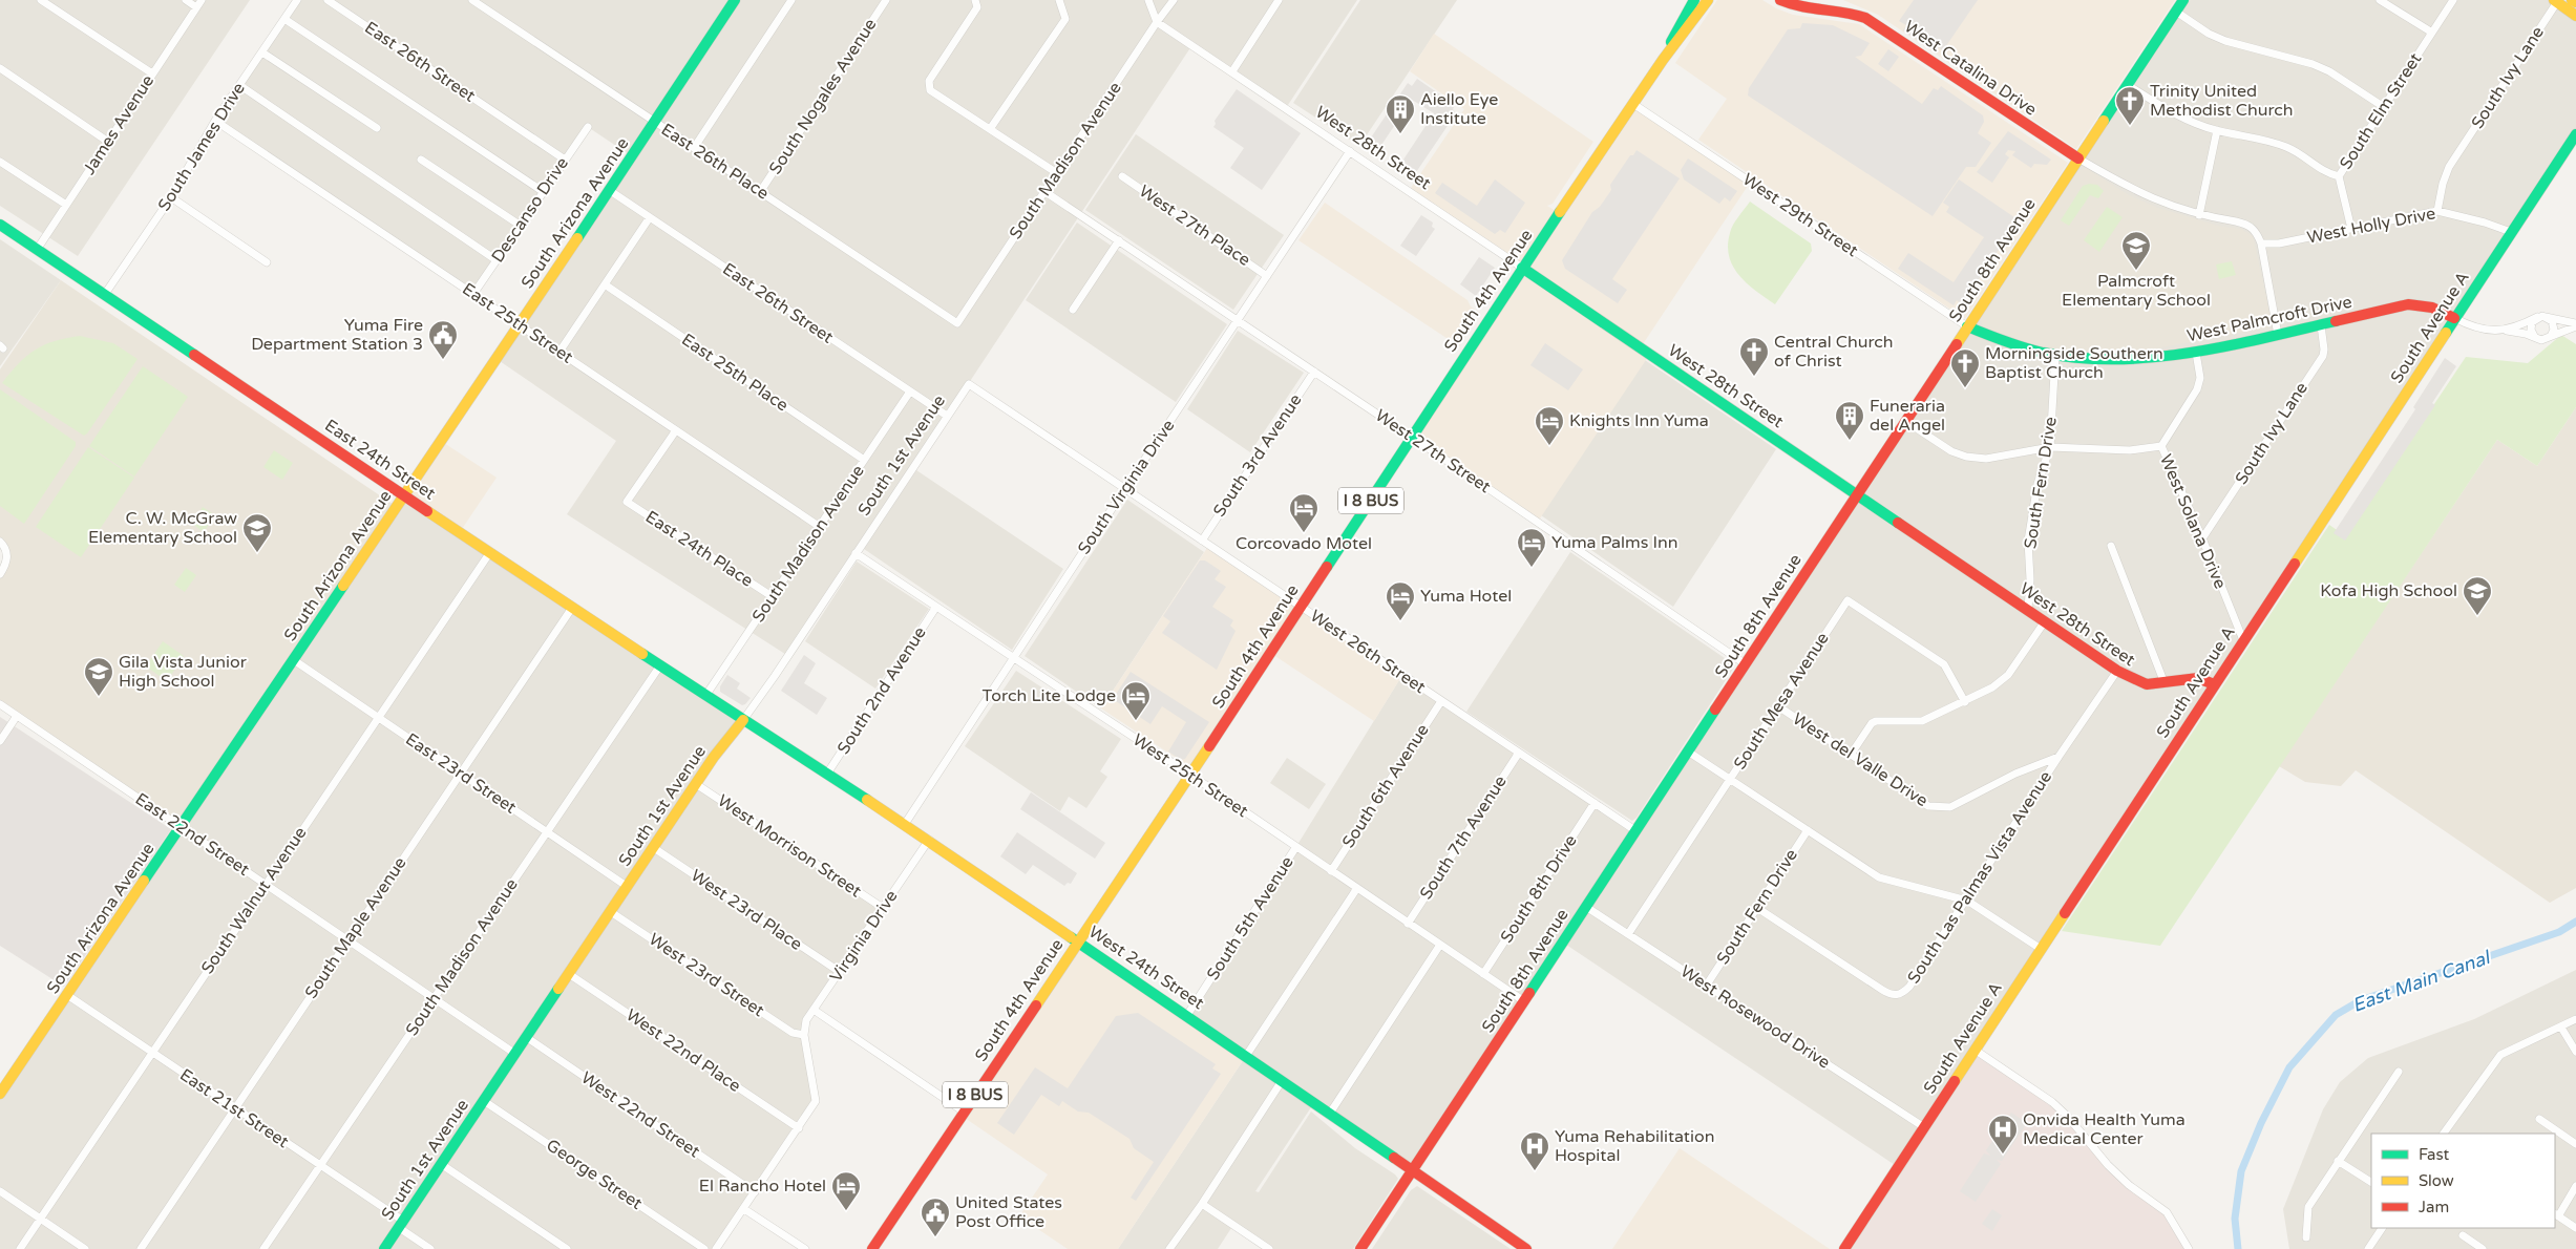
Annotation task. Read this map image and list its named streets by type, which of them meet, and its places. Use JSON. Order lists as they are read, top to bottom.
{
  "streets": {
    "street": [
      "East 26th Street",
      "West Catalina Drive",
      "South Ivy Lane",
      "South Nogales Avenue",
      "South Elm Street",
      "James Avenue",
      "South James Drive",
      "West 28th Street",
      "South Madison Avenue",
      "East 26th Place",
      "Descanso Drive",
      "South Arizona Avenue",
      "West 29th Street",
      "West 27th Place",
      "West Holly Drive",
      "South 8th Avenue",
      "South 4th Avenue",
      "West Palmcroft Drive",
      "East 25th Street",
      "South Avenue A",
      "East 25th Place",
      "West 27th Street",
      "South 1st Avenue",
      "South 3rd Avenue",
      "East 24th Street",
      "South Fern Drive",
      "South Virginia Drive",
      "I 8 BUS",
      "West Solana Drive",
      "East 24th Place",
      "West 26th Street",
      "South 2nd Avenue",
      "South Mesa Avenue",
      "West del Valle Drive",
      "East 23rd Street",
      "West 25th Street",
      "South 6th Avenue",
      "East 22nd Street",
      "South 7th Avenue",
      "West Morrison Street",
      "South Las Palmas Vista Avenue",
      "South 8th Drive",
      "South Walnut Avenue",
      "West 23rd Place",
      "South 5th Avenue",
      "South Maple Avenue",
      "Virginia Drive",
      "West 24th Street",
      "West 23rd Street",
      "West Rosewood Drive",
      "West 22nd Place",
      "East 21st Street",
      "West 22nd Street",
      "George Street"
    ]
  },
  "crossings": [
    ["East 26th Street", "South Madison Avenue"],
    ["East 26th Street", "Descanso Drive"],
    ["East 26th Street", "South Arizona Avenue"],
    ["East 26th Street", "South 1st Avenue"],
    ["West Catalina Drive", "South 8th Avenue"],
    ["South Ivy Lane", "West Holly Drive"],
    ["South Ivy Lane", "West Palmcroft Drive"],
    ["South Ivy Lane", "West Solana Drive"],
    ["South Nogales Avenue", "East 26th Place"],
    ["South Elm Street", "West Holly Drive"],
    ["James Avenue", "East 24th Street"],
    ["South James Drive", "East 25th Street"],
    ["South James Drive", "East 24th Street"],
    ["West 28th Street", "South Madison Avenue"],
    ["West 28th Street", "South 8th Avenue"],
    ["West 28th Street", "South 4th Avenue"],
    ["West 28th Street", "South Avenue A"],
    ["West 28th Street", "South Fern Drive"],
    ["West 28th Street", "South Virginia Drive"],
    ["West 28th Street", "South Las Palmas Vista Avenue"],
    ["South Madison Avenue", "East 26th Place"],
    ["South Madison Avenue", "East 25th Street"],
    ["South Madison Avenue", "East 25th Place"],
    ["South Madison Avenue", "West 27th Street"],
    ["South Madison Avenue", "East 24th Street"],
    ["South Madison Avenue", "East 24th Place"],
    ["South Madison Avenue", "East 23rd Street"],
    ["South Madison Avenue", "East 22nd Street"],
    ["South Madison Avenue", "East 21st Street"],
    ["East 26th Place", "South Arizona Avenue"],
    ["Descanso Drive", "East 25th Street"],
    ["South Arizona Avenue", "East 25th Street"],
    ["South Arizona Avenue", "East 24th Street"],
    ["South Arizona Avenue", "East 23rd Street"],
    ["South Arizona Avenue", "East 22nd Street"],
    ["South Arizona Avenue", "East 21st Street"],
    ["West 29th Street", "South 8th Avenue"],
    ["West 29th Street", "South 4th Avenue"],
    ["West 29th Street", "West Palmcroft Drive"],
    ["West 27th Place", "South Virginia Drive"],
    ["West Holly Drive", "South Avenue A"],
    ["South 8th Avenue", "West Palmcroft Drive"],
    ["South 8th Avenue", "West 27th Street"],
    ["South 8th Avenue", "West Solana Drive"],
    ["South 8th Avenue", "West 26th Street"],
    ["South 8th Avenue", "West 25th Street"],
    ["South 8th Avenue", "West 24th Street"],
    ["South 8th Avenue", "West Rosewood Drive"],
    ["South 4th Avenue", "West 27th Street"],
    ["South 4th Avenue", "West 26th Street"],
    ["South 4th Avenue", "West 25th Street"],
    ["South 4th Avenue", "West 24th Street"],
    ["West Palmcroft Drive", "South Avenue A"],
    ["West Palmcroft Drive", "South Fern Drive"],
    ["East 25th Street", "East 24th Place"],
    ["South Avenue A", "West Solana Drive"],
    ["South Avenue A", "West Rosewood Drive"],
    ["West 27th Street", "South 3rd Avenue"],
    ["West 27th Street", "South Virginia Drive"],
    ["South 1st Avenue", "East 24th Street"],
    ["South 1st Avenue", "West 26th Street"],
    ["South 1st Avenue", "East 23rd Street"],
    ["South 1st Avenue", "West 25th Street"],
    ["South 1st Avenue", "East 22nd Street"],
    ["South 1st Avenue", "West Morrison Street"],
    ["South 1st Avenue", "West 23rd Place"],
    ["South 1st Avenue", "West 24th Street"],
    ["South 1st Avenue", "West 23rd Street"],
    ["South 1st Avenue", "West 22nd Place"],
    ["South 1st Avenue", "East 21st Street"],
    ["South 1st Avenue", "West 22nd Street"],
    ["South 1st Avenue", "George Street"],
    ["South 3rd Avenue", "West 26th Street"],
    ["East 24th Street", "South Walnut Avenue"],
    ["East 24th Street", "South Maple Avenue"],
    ["East 24th Street", "West 24th Street"],
    ["South Fern Drive", "West Solana Drive"],
    ["South Fern Drive", "South Las Palmas Vista Avenue"],
    ["South Fern Drive", "West Rosewood Drive"],
    ["South Virginia Drive", "West 26th Street"],
    ["South Virginia Drive", "West 25th Street"],
    ["South Virginia Drive", "West 24th Street"],
    ["West 26th Street", "South 6th Avenue"],
    ["West 26th Street", "South 7th Avenue"],
    ["West 26th Street", "South 8th Drive"],
    ["South 2nd Avenue", "West 25th Street"],
    ["South 2nd Avenue", "West 24th Street"],
    ["South Mesa Avenue", "West del Valle Drive"],
    ["South Mesa Avenue", "West Rosewood Drive"],
    ["West del Valle Drive", "South Las Palmas Vista Avenue"],
    ["East 23rd Street", "South Walnut Avenue"],
    ["East 23rd Street", "South Maple Avenue"],
    ["West 25th Street", "South 6th Avenue"],
    ["West 25th Street", "South 7th Avenue"],
    ["West 25th Street", "South 8th Drive"],
    ["West 25th Street", "South 5th Avenue"],
    ["East 22nd Street", "South Walnut Avenue"],
    ["East 22nd Street", "South Maple Avenue"],
    ["West Morrison Street", "Virginia Drive"],
    ["South Walnut Avenue", "East 21st Street"],
    ["West 23rd Place", "Virginia Drive"],
    ["South 5th Avenue", "West 24th Street"],
    ["South Maple Avenue", "East 21st Street"],
    ["Virginia Drive", "West 24th Street"],
    ["Virginia Drive", "West 23rd Street"]
  ],
  "water": ["East Main Canal"],
  "places": {
    "church": ["Trinity United Methodist Church", "Central Church of Christ", "Morningside Southern Baptist Church"],
    "building": ["Aiello Eye Institute", "Funeraria del Angel"],
    "school or university": [
      "Palmcroft Elementary School",
      "C. W. McGraw Elementary School",
      "Kofa High School",
      "Gila Vista Junior High School"
    ],
    "public building": ["Yuma Fire Department Station 3", "United States Post Office"],
    "hotel": [
      "Knights Inn Yuma",
      "Corcovado Motel",
      "Yuma Palms Inn",
      "Yuma Hotel",
      "Torch Lite Lodge",
      "El Rancho Hotel"
    ],
    "hospital": ["Onvida Health Yuma Medical Center", "Yuma Rehabilitation Hospital"]
  },
  "legend": ["Fast", "Slow", "Jam"]
}
